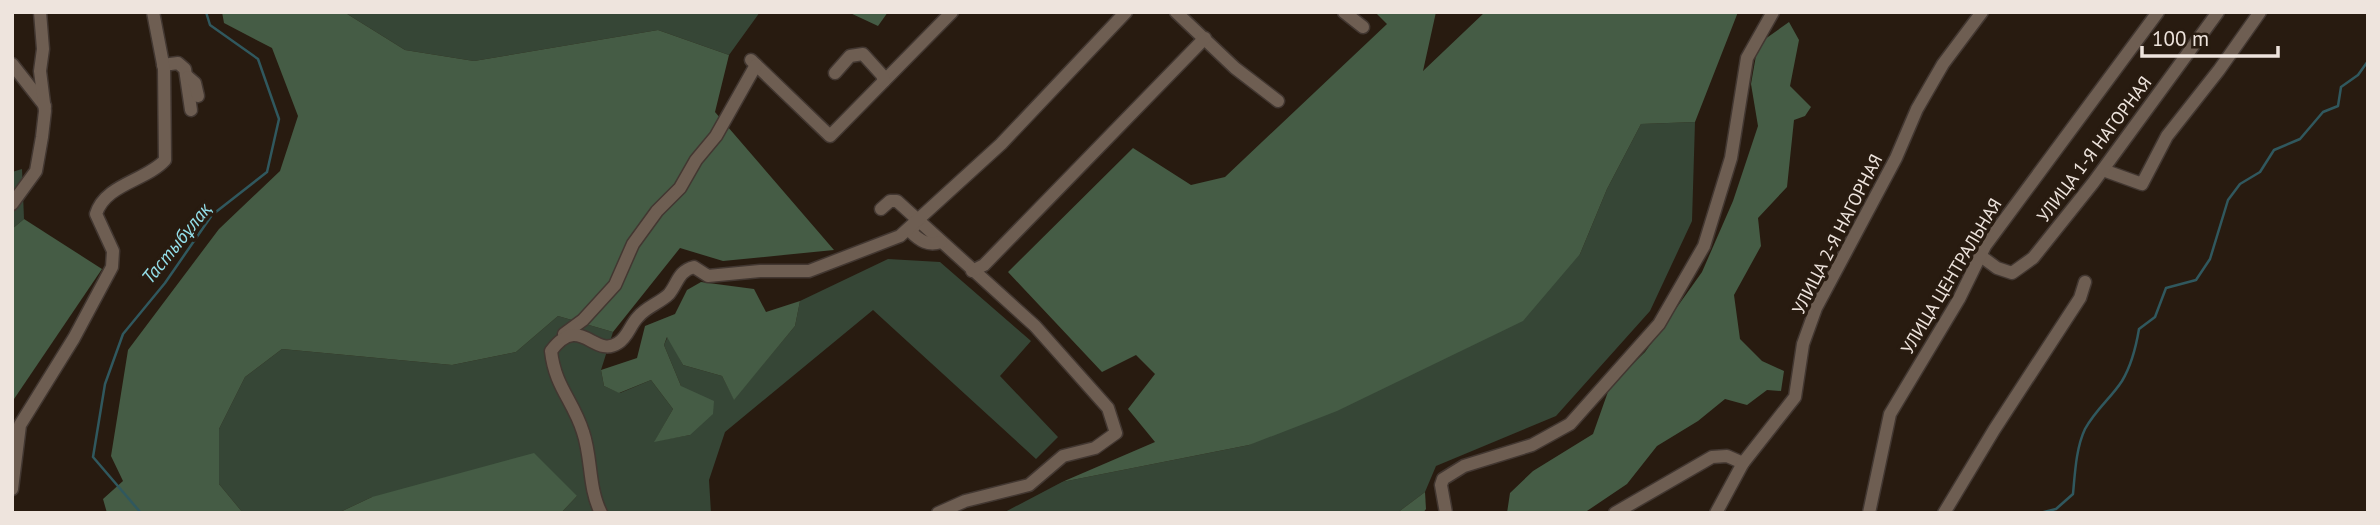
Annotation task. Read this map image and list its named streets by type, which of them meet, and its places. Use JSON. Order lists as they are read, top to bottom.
{
  "streets": {
    "street": ["УЛИЦА 1-Я НАГОРНАЯ", "УЛИЦА 2-Я НАГОРНАЯ", "УЛИЦА ЦЕНТРАЛЬНАЯ"]
  },
  "crossings": [
    ["УЛИЦА 1-Я НАГОРНАЯ", "УЛИЦА ЦЕНТРАЛЬНАЯ"]
  ],
  "water": ["Тастыбұлақ"],
  "scale_bar": "100 m"
}
